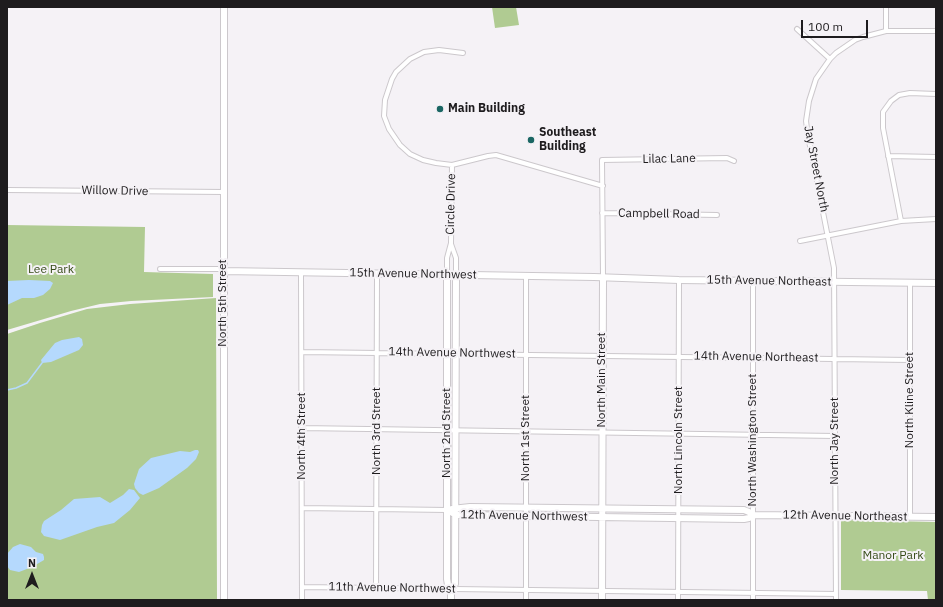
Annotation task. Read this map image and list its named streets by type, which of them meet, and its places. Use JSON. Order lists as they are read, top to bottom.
{
  "streets": {
    "street": [
      "Lilac Lane",
      "Jay Street North",
      "Willow Drive",
      "Circle Drive",
      "Campbell Road",
      "15th Avenue Northwest",
      "15th Avenue Northeast",
      "North 5th Street",
      "14th Avenue Northwest",
      "14th Avenue Northeast",
      "North Main Street",
      "North Kline Street",
      "North 3rd Street",
      "North 2nd Street",
      "North 4th Street",
      "North 1st Street",
      "North Lincoln Street",
      "North Washington Street",
      "North Jay Street",
      "12th Avenue Northwest",
      "12th Avenue Northeast",
      "11th Avenue Northwest"
    ]
  },
  "crossings": [
    ["Lilac Lane", "North Main Street"],
    ["Jay Street North", "15th Avenue Northeast"],
    ["Jay Street North", "North Jay Street"],
    ["Willow Drive", "North 5th Street"],
    ["Circle Drive", "15th Avenue Northwest"],
    ["Circle Drive", "North Main Street"],
    ["Circle Drive", "North 2nd Street"],
    ["Campbell Road", "North Main Street"],
    ["15th Avenue Northwest", "15th Avenue Northeast"],
    ["15th Avenue Northwest", "North 5th Street"],
    ["15th Avenue Northwest", "North Main Street"],
    ["15th Avenue Northwest", "North 3rd Street"],
    ["15th Avenue Northwest", "North 2nd Street"],
    ["15th Avenue Northwest", "North 4th Street"],
    ["15th Avenue Northwest", "North 1st Street"],
    ["15th Avenue Northeast", "North Main Street"],
    ["15th Avenue Northeast", "North Kline Street"],
    ["15th Avenue Northeast", "North Lincoln Street"],
    ["15th Avenue Northeast", "North Washington Street"],
    ["15th Avenue Northeast", "North Jay Street"],
    ["14th Avenue Northwest", "14th Avenue Northeast"],
    ["14th Avenue Northwest", "North Main Street"],
    ["14th Avenue Northwest", "North 3rd Street"],
    ["14th Avenue Northwest", "North 2nd Street"],
    ["14th Avenue Northwest", "North 4th Street"],
    ["14th Avenue Northwest", "North 1st Street"],
    ["14th Avenue Northeast", "North Main Street"],
    ["14th Avenue Northeast", "North Kline Street"],
    ["14th Avenue Northeast", "North Lincoln Street"],
    ["14th Avenue Northeast", "North Washington Street"],
    ["14th Avenue Northeast", "North Jay Street"],
    ["North Main Street", "12th Avenue Northwest"],
    ["North Main Street", "12th Avenue Northeast"],
    ["North Main Street", "11th Avenue Northwest"],
    ["North Kline Street", "12th Avenue Northeast"],
    ["North 3rd Street", "12th Avenue Northwest"],
    ["North 3rd Street", "11th Avenue Northwest"],
    ["North 2nd Street", "12th Avenue Northwest"],
    ["North 2nd Street", "11th Avenue Northwest"],
    ["North 4th Street", "12th Avenue Northwest"],
    ["North 4th Street", "11th Avenue Northwest"],
    ["North 1st Street", "12th Avenue Northwest"],
    ["North 1st Street", "11th Avenue Northwest"],
    ["North Lincoln Street", "12th Avenue Northeast"],
    ["North Lincoln Street", "11th Avenue Northwest"],
    ["North Washington Street", "12th Avenue Northeast"],
    ["North Washington Street", "11th Avenue Northwest"],
    ["North Jay Street", "12th Avenue Northeast"],
    ["North Jay Street", "11th Avenue Northwest"],
    ["12th Avenue Northwest", "12th Avenue Northeast"]
  ],
  "parks": ["Lee Park", "Manor Park"],
  "places": ["Main Building", "Southeast Building"],
  "scale_bar": "100 m",
  "north": "top"
}
